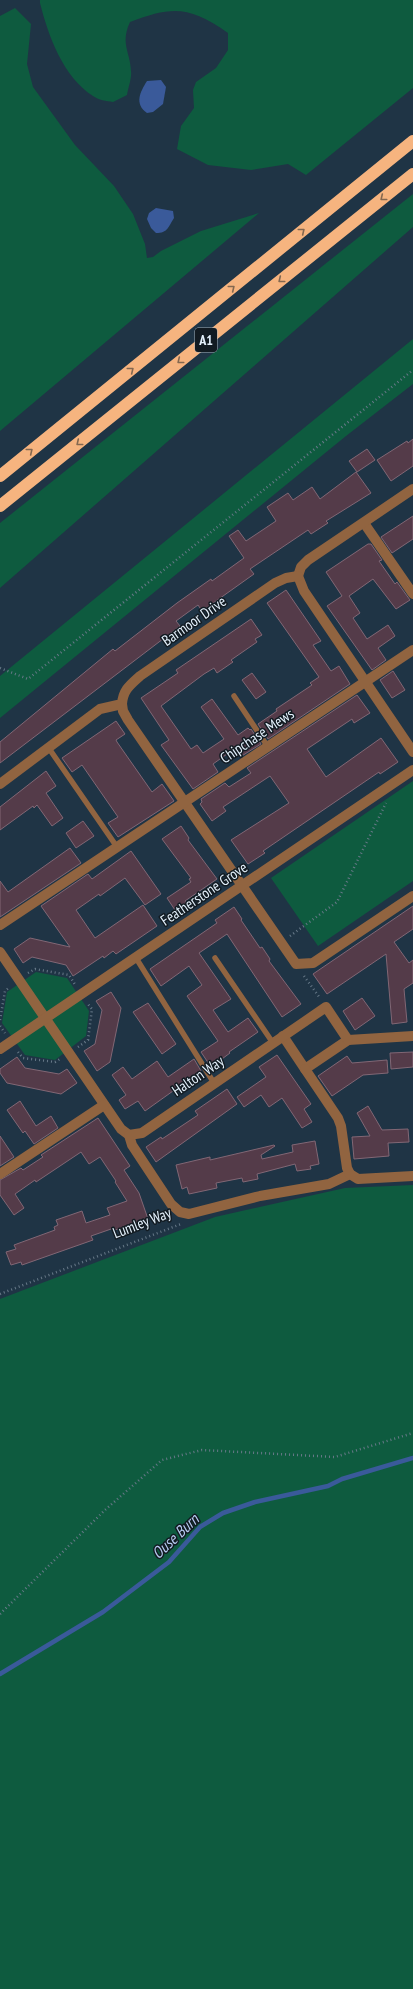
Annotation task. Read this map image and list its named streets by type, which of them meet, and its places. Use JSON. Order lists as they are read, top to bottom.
{
  "streets": {
    "highway": ["A1"],
    "street": [
      "Barmoor Drive",
      "Chipchase Mews",
      "Featherstone Grove",
      "Halton Way",
      "Lumley Way"
    ]
  },
  "water": ["Ouse Burn"]
}
